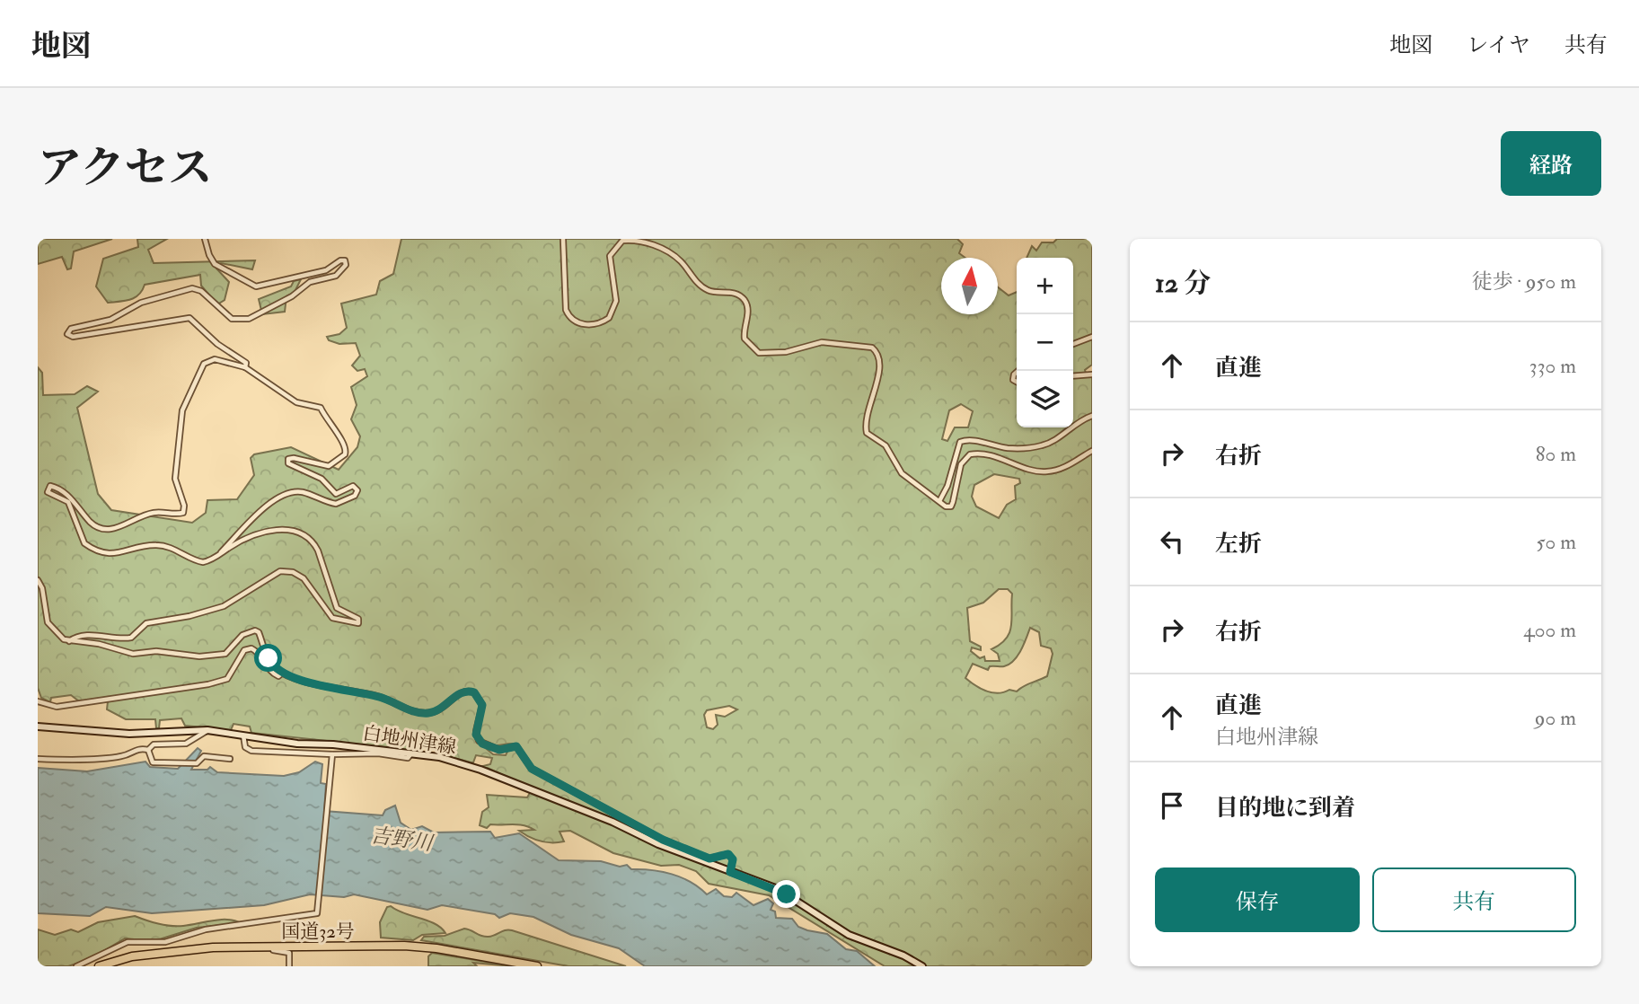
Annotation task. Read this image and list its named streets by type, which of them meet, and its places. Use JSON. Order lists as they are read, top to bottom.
{
  "streets": {
    "highway": ["国道32号"],
    "main road": ["白地州津線"]
  },
  "water": ["吉野川"],
  "north": "top",
  "page": {
    "header": "地図",
    "nav": ["地図", "レイヤ", "共有"],
    "buttons": [
      "経路",
      ["保存", "共有"]
    ],
    "title": "アクセス",
    "heading": ["12 分", "徒歩 · 950 m"],
    "map_buttons": ["+", "−"],
    "list": [
      ["直進", "330 m"],
      ["右折", "80 m"],
      ["左折", "50 m"],
      ["右折", "400 m"],
      ["直進", "白地州津線", "90 m"],
      "目的地に到着"
    ]
  }
}
